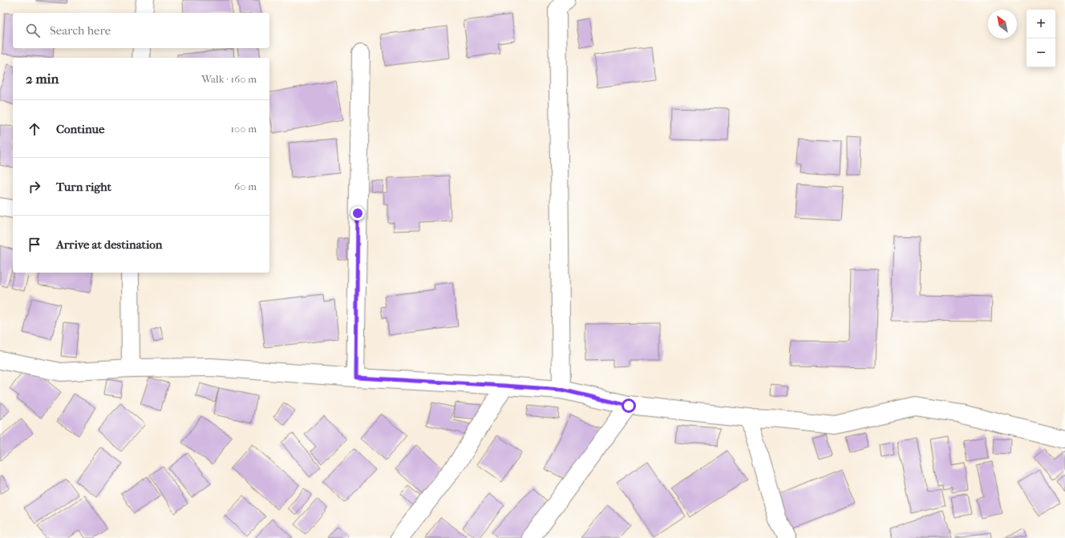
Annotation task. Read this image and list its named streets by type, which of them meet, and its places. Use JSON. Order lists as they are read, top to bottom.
{
  "north": "top left",
  "page": {
    "map_buttons": ["+", "−"],
    "search": "Search here",
    "heading": ["2 min", "Walk · 160 m"],
    "list": [
      ["Continue", "100 m"],
      ["Turn right", "60 m"],
      "Arrive at destination"
    ]
  }
}
